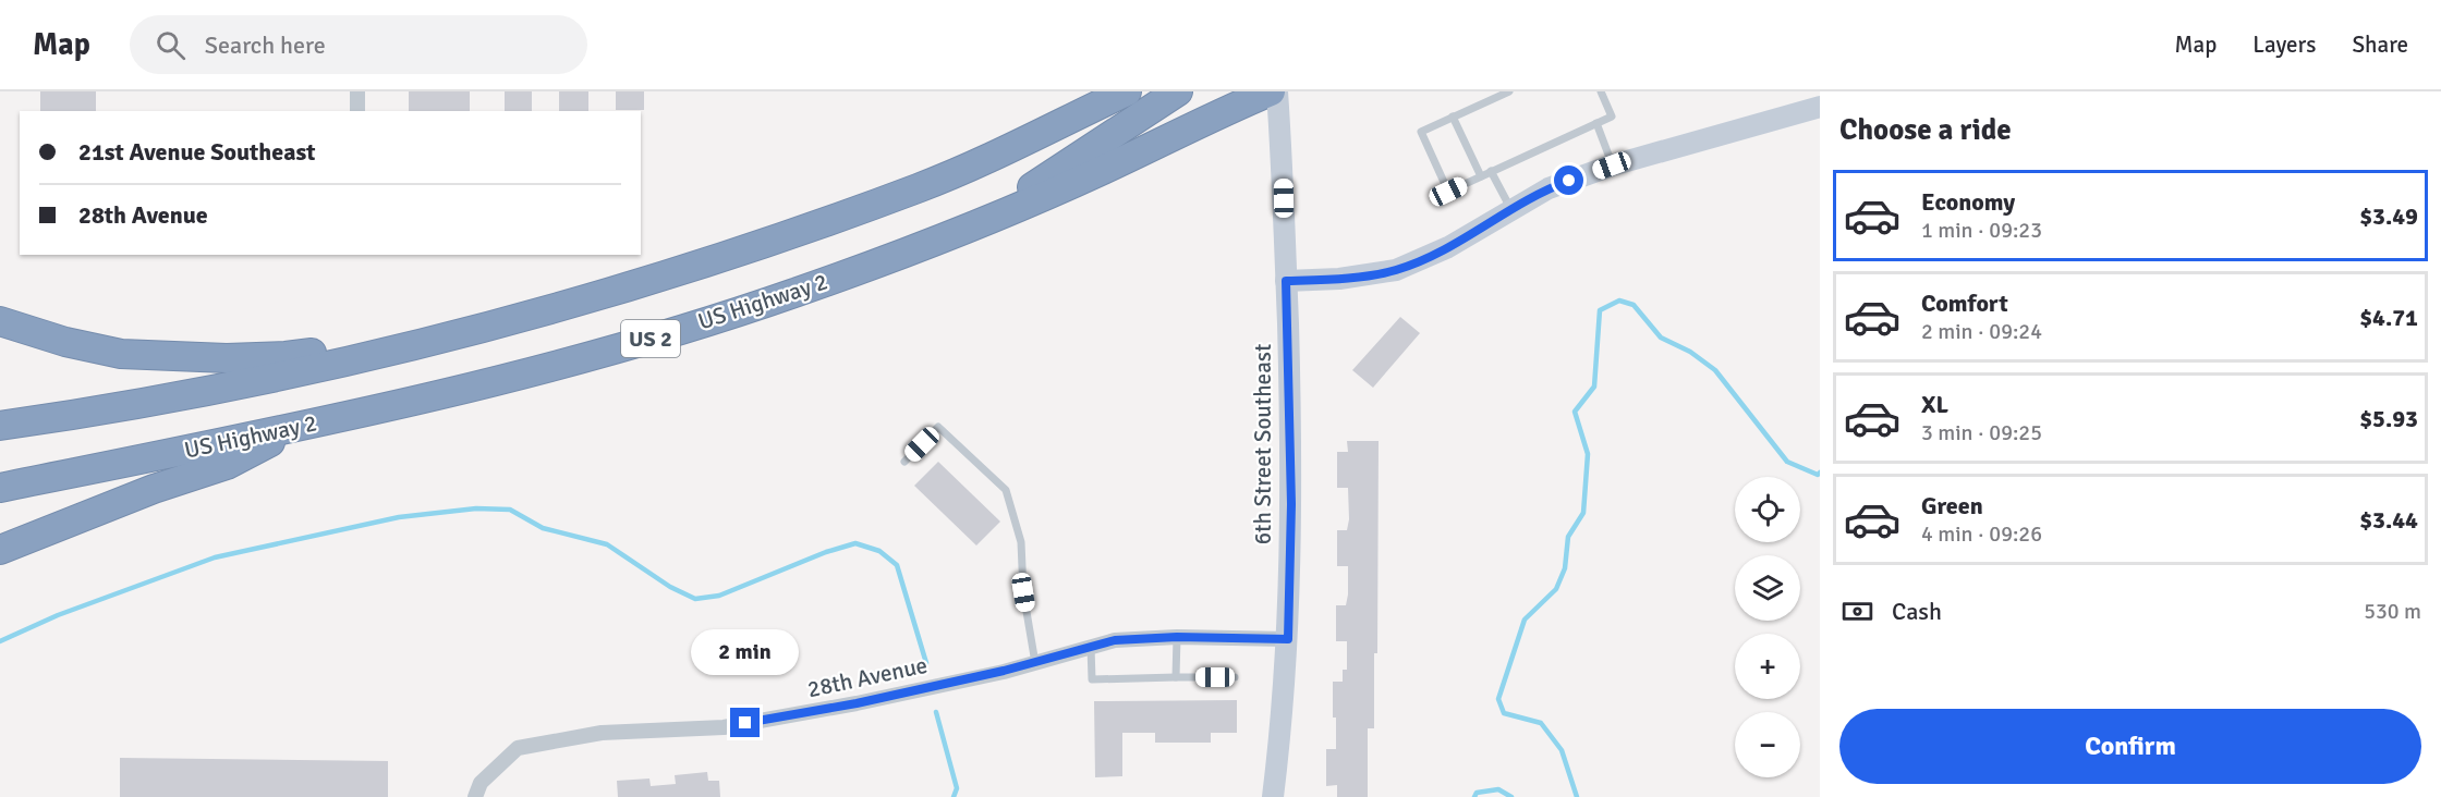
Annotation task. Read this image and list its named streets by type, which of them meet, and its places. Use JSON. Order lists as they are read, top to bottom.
{
  "streets": {
    "highway": ["US Highway 2", "US 2"],
    "street": ["6th Street Southeast", "28th Avenue"]
  },
  "crossings": [
    ["6th Street Southeast", "28th Avenue"]
  ],
  "page": {
    "header": "Map",
    "search": "Search here",
    "nav": ["Map", "Layers", "Share"],
    "heading": "Choose a ride",
    "banner": ["21st Avenue Southeast", "28th Avenue"],
    "list": [
      {
        "name": "Economy",
        "note": "1 min · 09:23",
        "value": "$3.49"
      },
      {
        "name": "Comfort",
        "note": "2 min · 09:24",
        "value": "$4.71"
      },
      {
        "name": "XL",
        "note": "3 min · 09:25",
        "value": "$5.93"
      },
      {
        "name": "Green",
        "note": "4 min · 09:26",
        "value": "$3.44"
      }
    ],
    "map_buttons": ["+", "−"],
    "pay": ["Cash", "530 m"],
    "bubble": "2 min",
    "buttons": "Confirm"
  }
}
